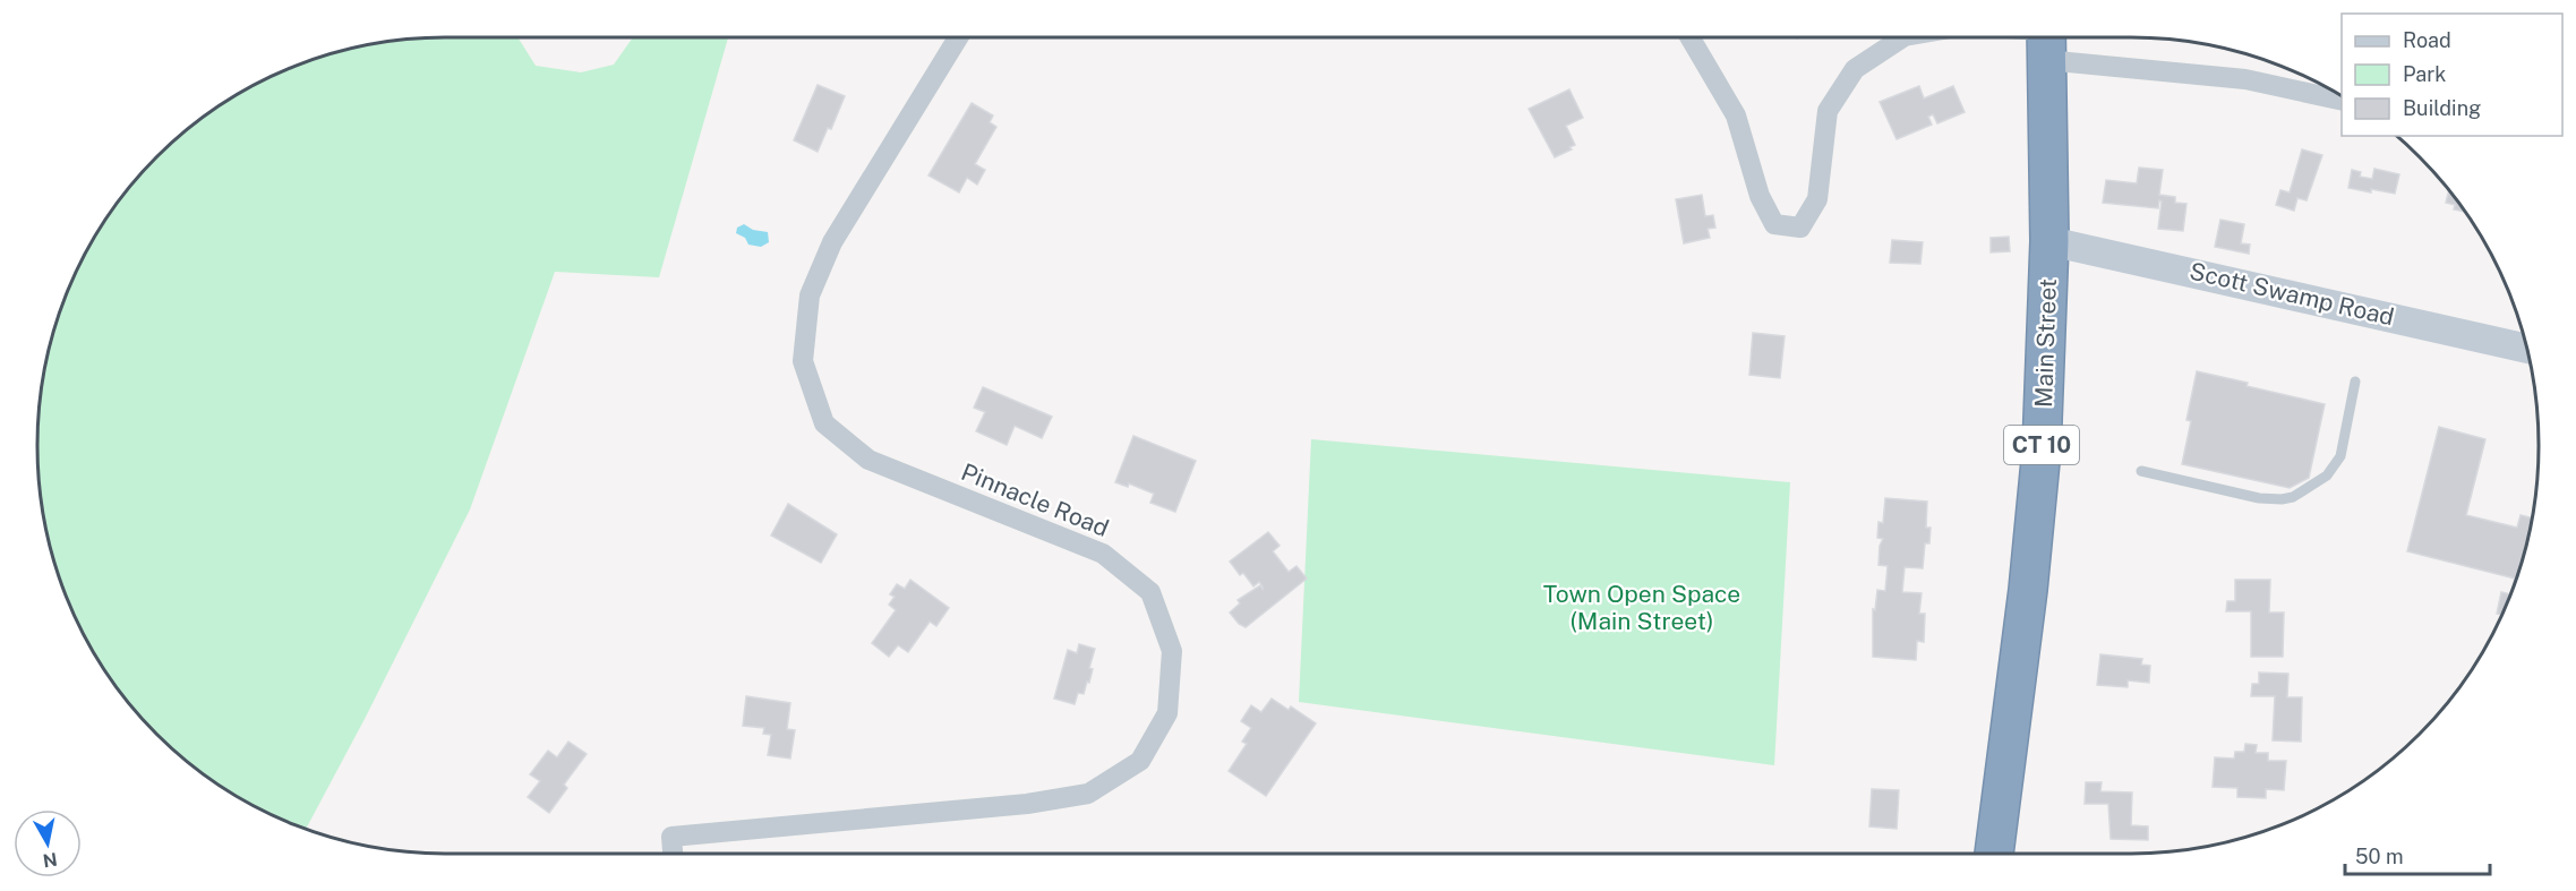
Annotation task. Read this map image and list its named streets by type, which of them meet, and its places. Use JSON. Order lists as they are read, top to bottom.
{
  "streets": {
    "highway": ["Main Street", "CT 10"],
    "main road": ["Scott Swamp Road"],
    "street": ["Pinnacle Road"]
  },
  "crossings": [
    ["Scott Swamp Road", "Main Street"]
  ],
  "parks": ["Town Open Space (Main Street)"],
  "legend": ["Road", "Park", "Building"],
  "scale_bar": "50 m",
  "north": "bottom"
}
